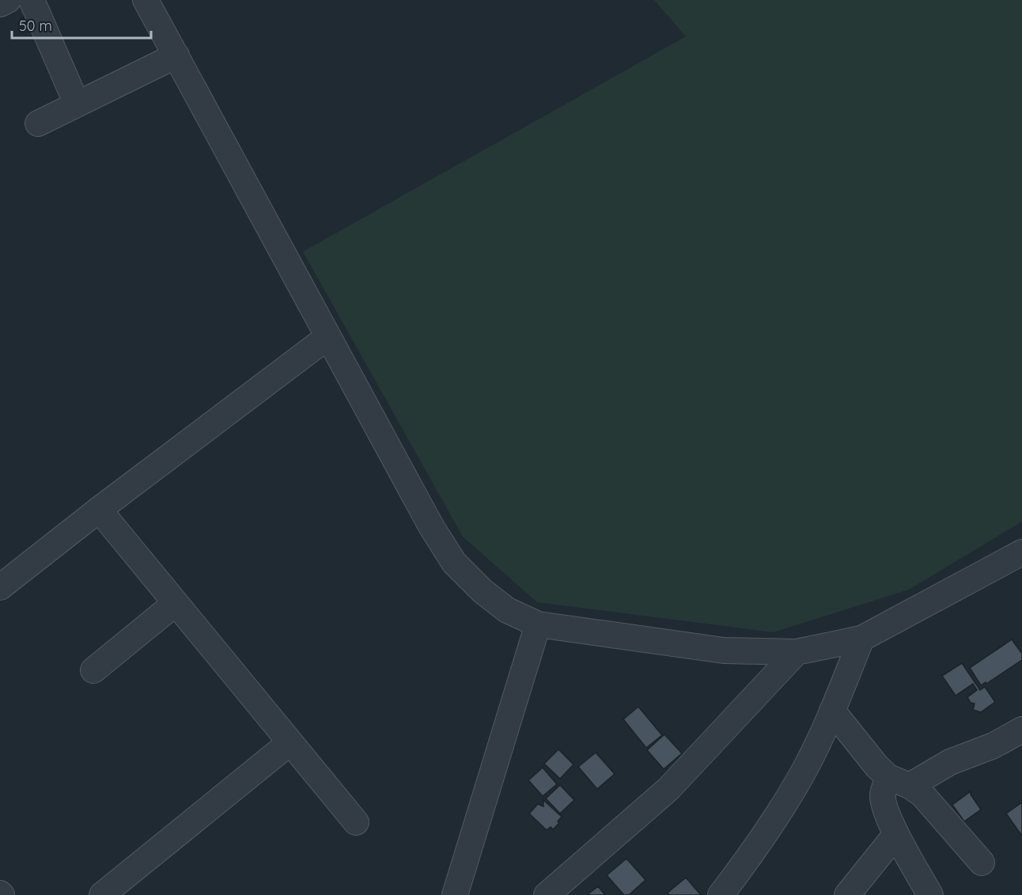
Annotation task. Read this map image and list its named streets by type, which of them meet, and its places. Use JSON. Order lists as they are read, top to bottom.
{
  "scale_bar": "50 m"
}
